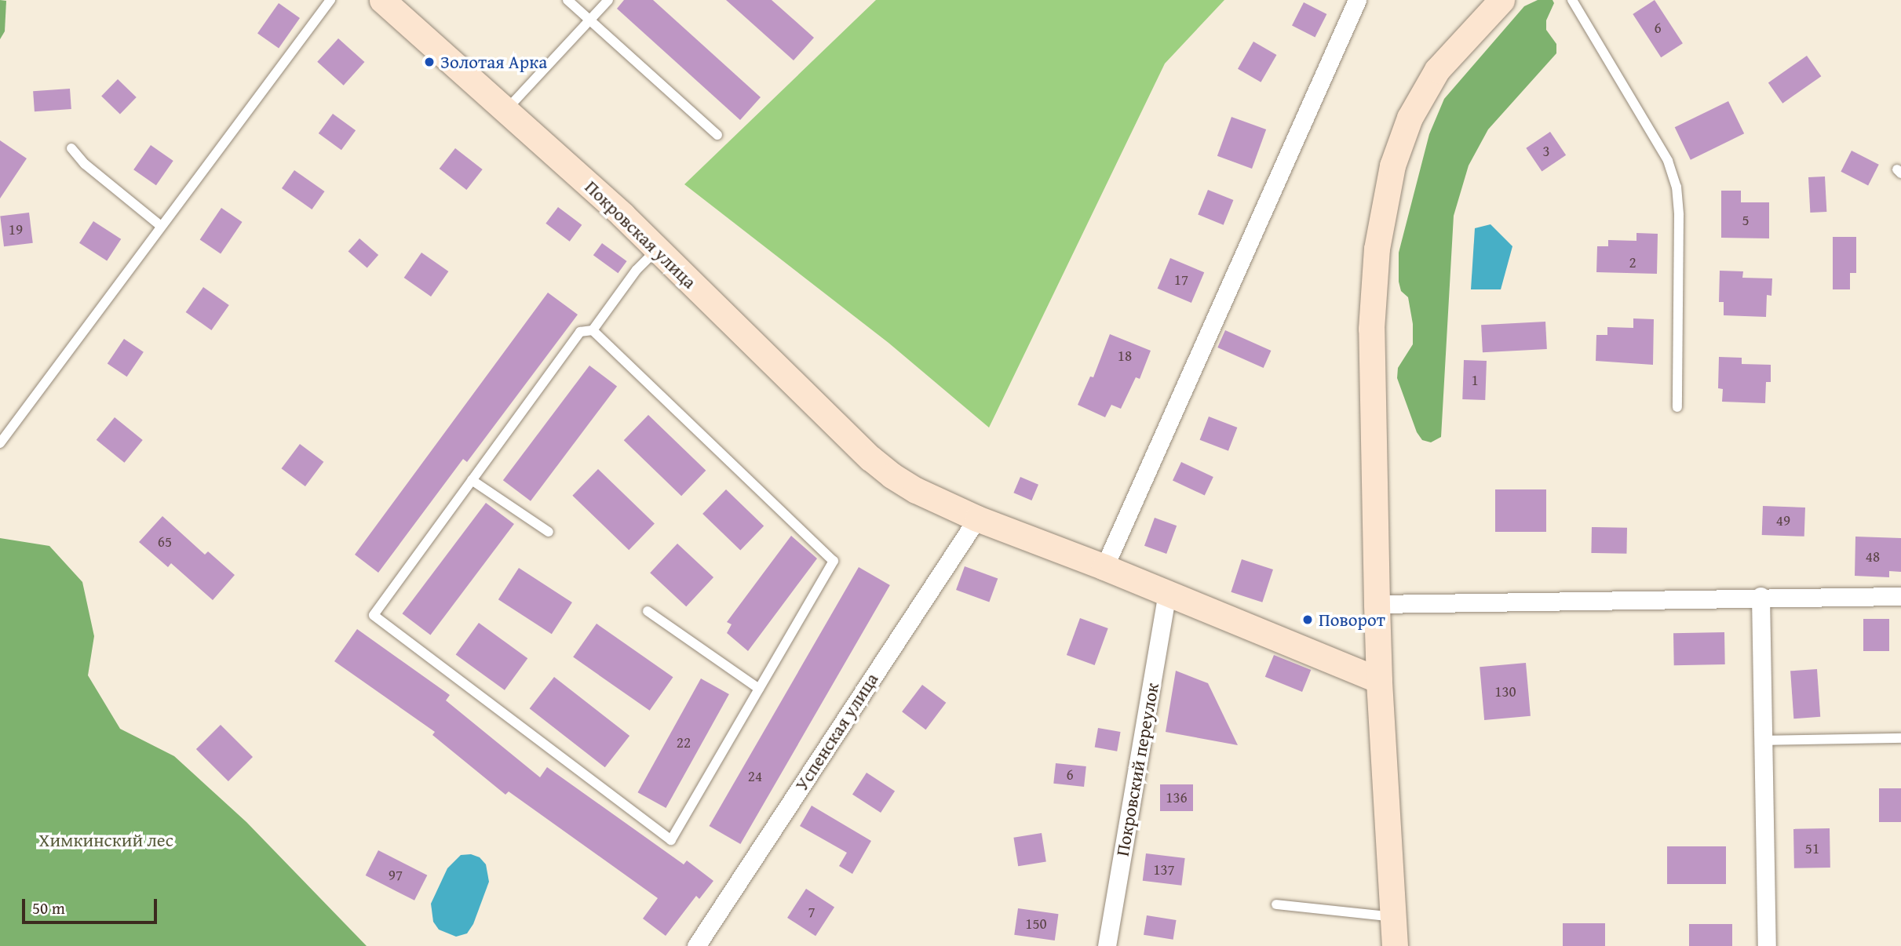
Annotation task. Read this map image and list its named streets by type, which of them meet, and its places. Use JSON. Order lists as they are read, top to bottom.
{
  "streets": {
    "street": ["Покровская улица", "Успенская улица", "Покровский переулок"]
  },
  "crossings": [
    ["Покровская улица", "Успенская улица"],
    ["Покровская улица", "Покровский переулок"]
  ],
  "parks": ["Химкинский лес"],
  "places": ["Золотая Арка", "Поворот"],
  "house_numbers": [
    "6",
    "3",
    "5",
    "19",
    "2",
    "17",
    "18",
    "1",
    "49",
    "65",
    "48",
    "130",
    "22",
    "6",
    "24",
    "136",
    "51",
    "137",
    "97",
    "7",
    "150"
  ],
  "scale_bar": "50 m"
}
